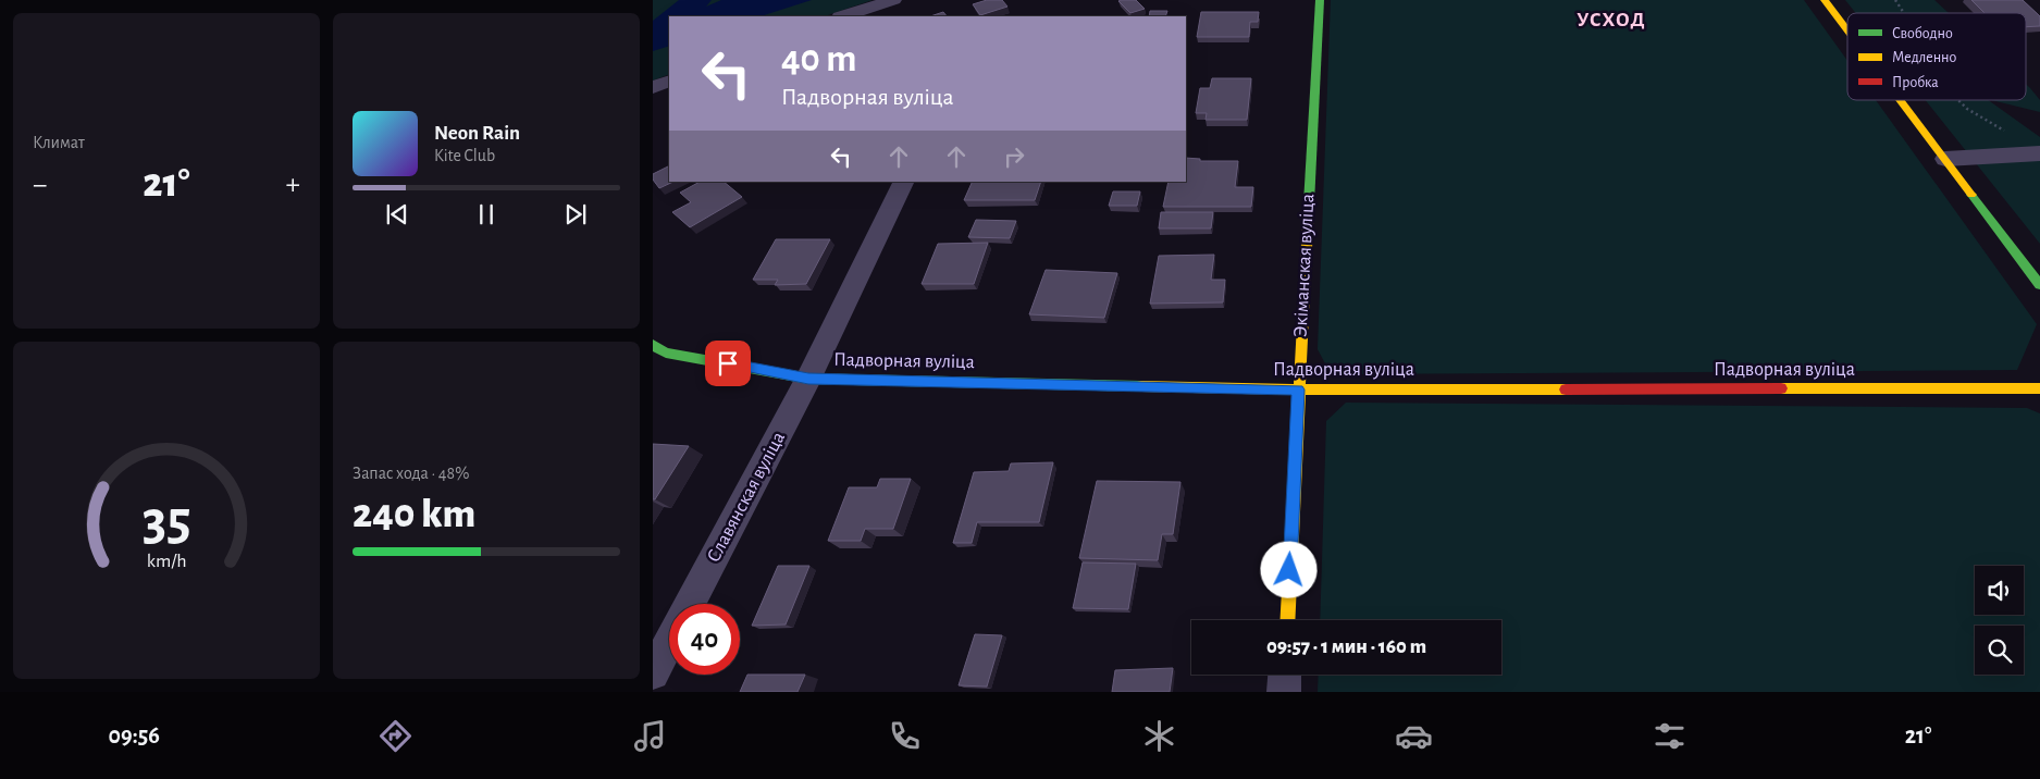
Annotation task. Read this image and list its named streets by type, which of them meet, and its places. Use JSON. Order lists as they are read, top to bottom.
{
  "streets": {
    "street": ["Экіманская вуліца", "Падворная вуліца", "Славянская вуліца"]
  },
  "crossings": [
    ["Экіманская вуліца", "Падворная вуліца"],
    ["Падворная вуліца", "Славянская вуліца"]
  ],
  "districts": ["УСХОД"],
  "legend": ["Свободно", "Медленно", "Пробка"],
  "page": {
    "tile": [
      "Климат",
      ["Запас хода · 48%", "240 km"]
    ],
    "turn": ["40 m", "Падворная вуліца"],
    "song": ["Neon Rain", "Kite Club"],
    "heat": ["−", "21°", "+"],
    "limit": "40",
    "trip": "09:57 · 1 мин · 160 m",
    "tabs": ["09:56", "21°"],
    "gauge": ["35", "km/h"]
  }
}
